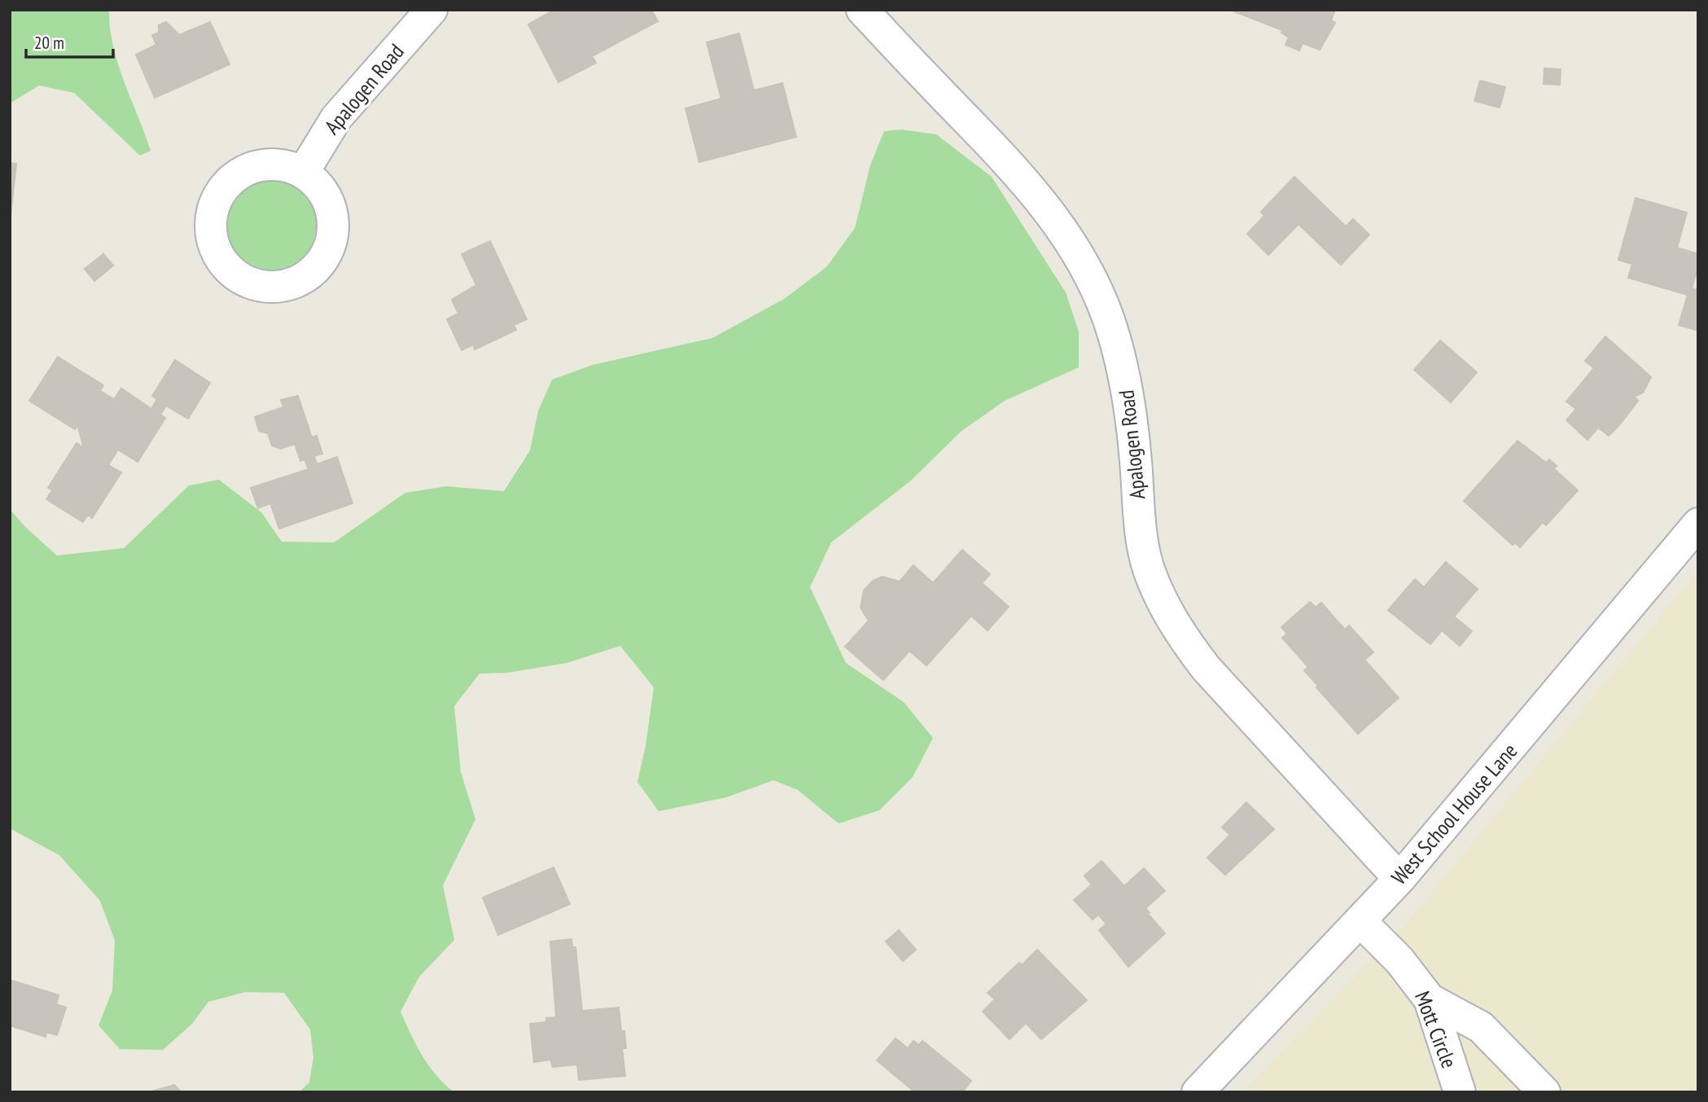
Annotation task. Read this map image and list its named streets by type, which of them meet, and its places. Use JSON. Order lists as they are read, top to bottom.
{
  "streets": {
    "street": ["Apalogen Road", "West School House Lane", "Mott Circle"]
  },
  "crossings": [
    ["Apalogen Road", "West School House Lane"],
    ["West School House Lane", "Mott Circle"]
  ],
  "scale_bar": "20 m"
}
